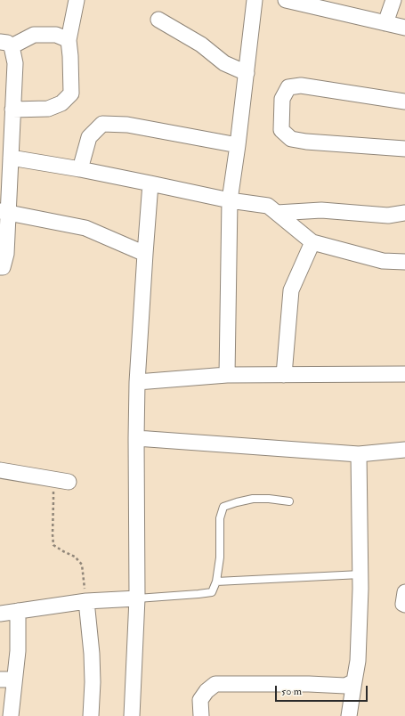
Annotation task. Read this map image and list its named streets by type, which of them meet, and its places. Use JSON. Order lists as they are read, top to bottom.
{
  "scale_bar": "50 m"
}
